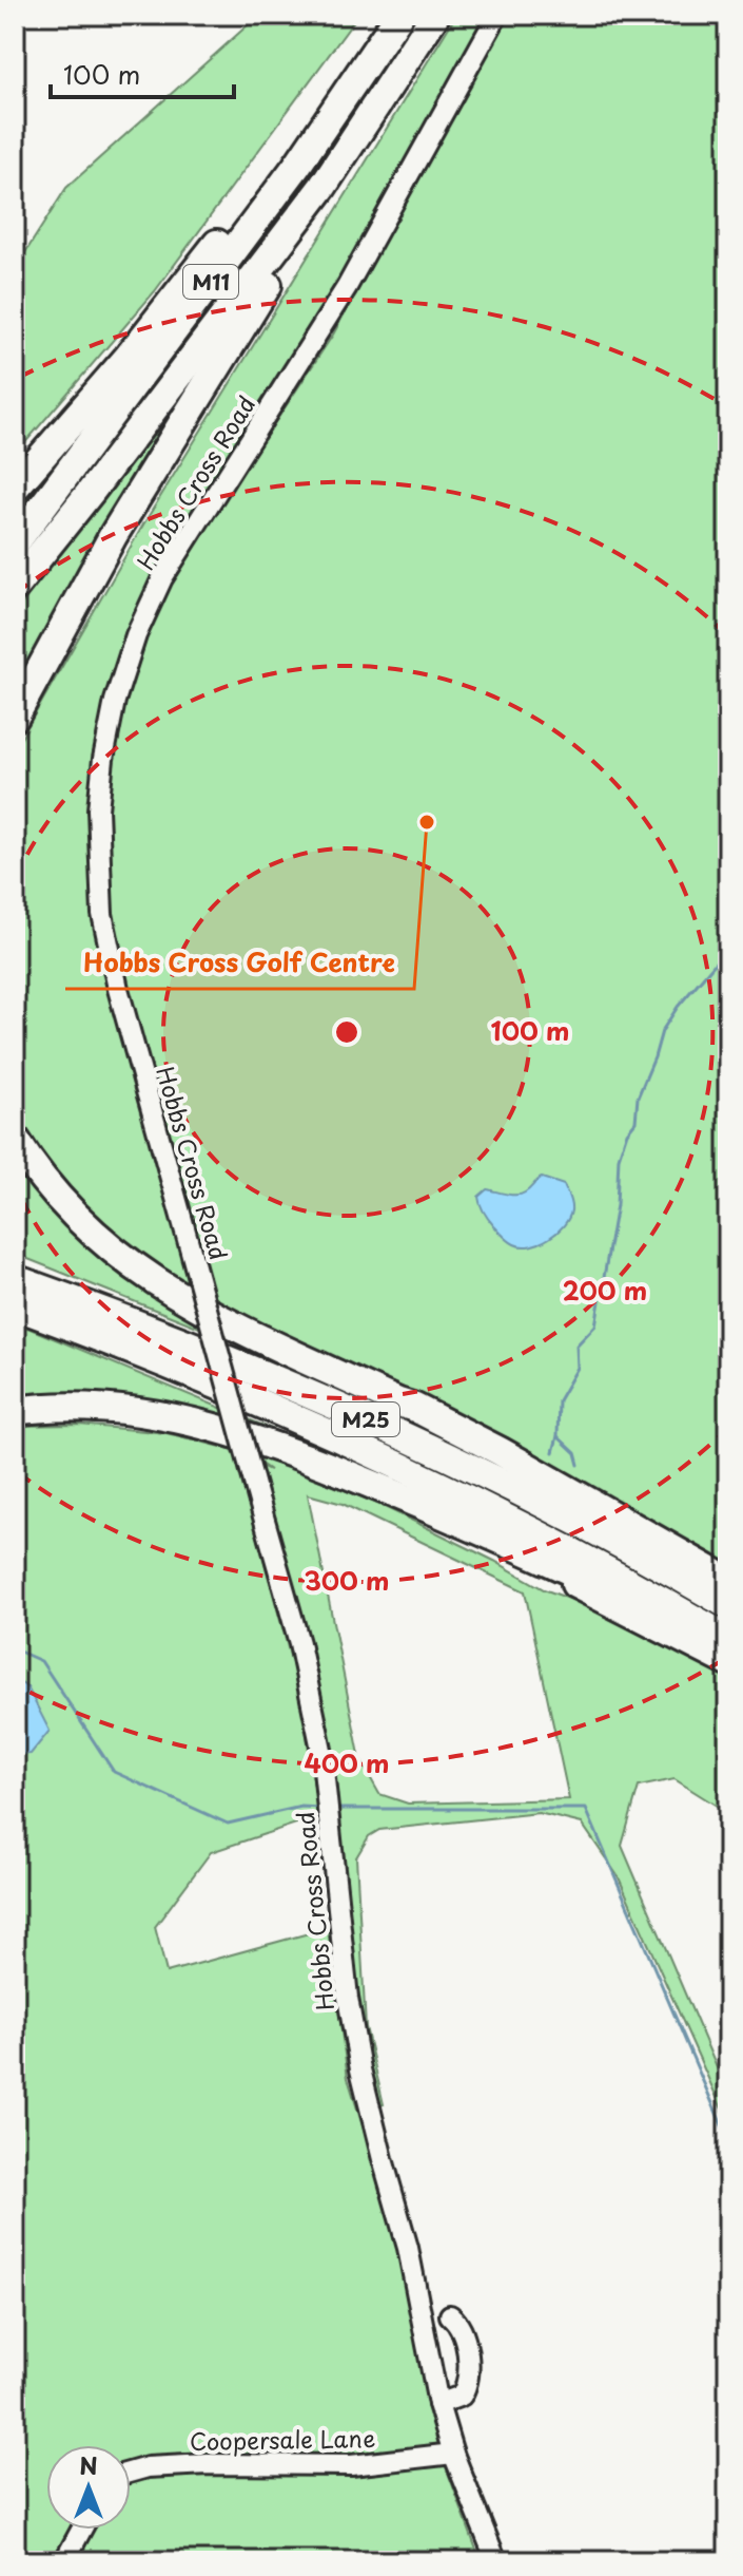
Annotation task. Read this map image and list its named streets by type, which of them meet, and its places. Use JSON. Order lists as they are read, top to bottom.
{
  "streets": {
    "highway": ["M11", "M25"],
    "street": ["Hobbs Cross Road", "Coopersale Lane"]
  },
  "crossings": [
    ["Hobbs Cross Road", "Coopersale Lane"]
  ],
  "places": ["Hobbs Cross Golf Centre"],
  "scale_bar": "100 m",
  "north": "top",
  "rings": [
    "100 m",
    "200 m",
    "300 m",
    "400 m"
  ]
}
